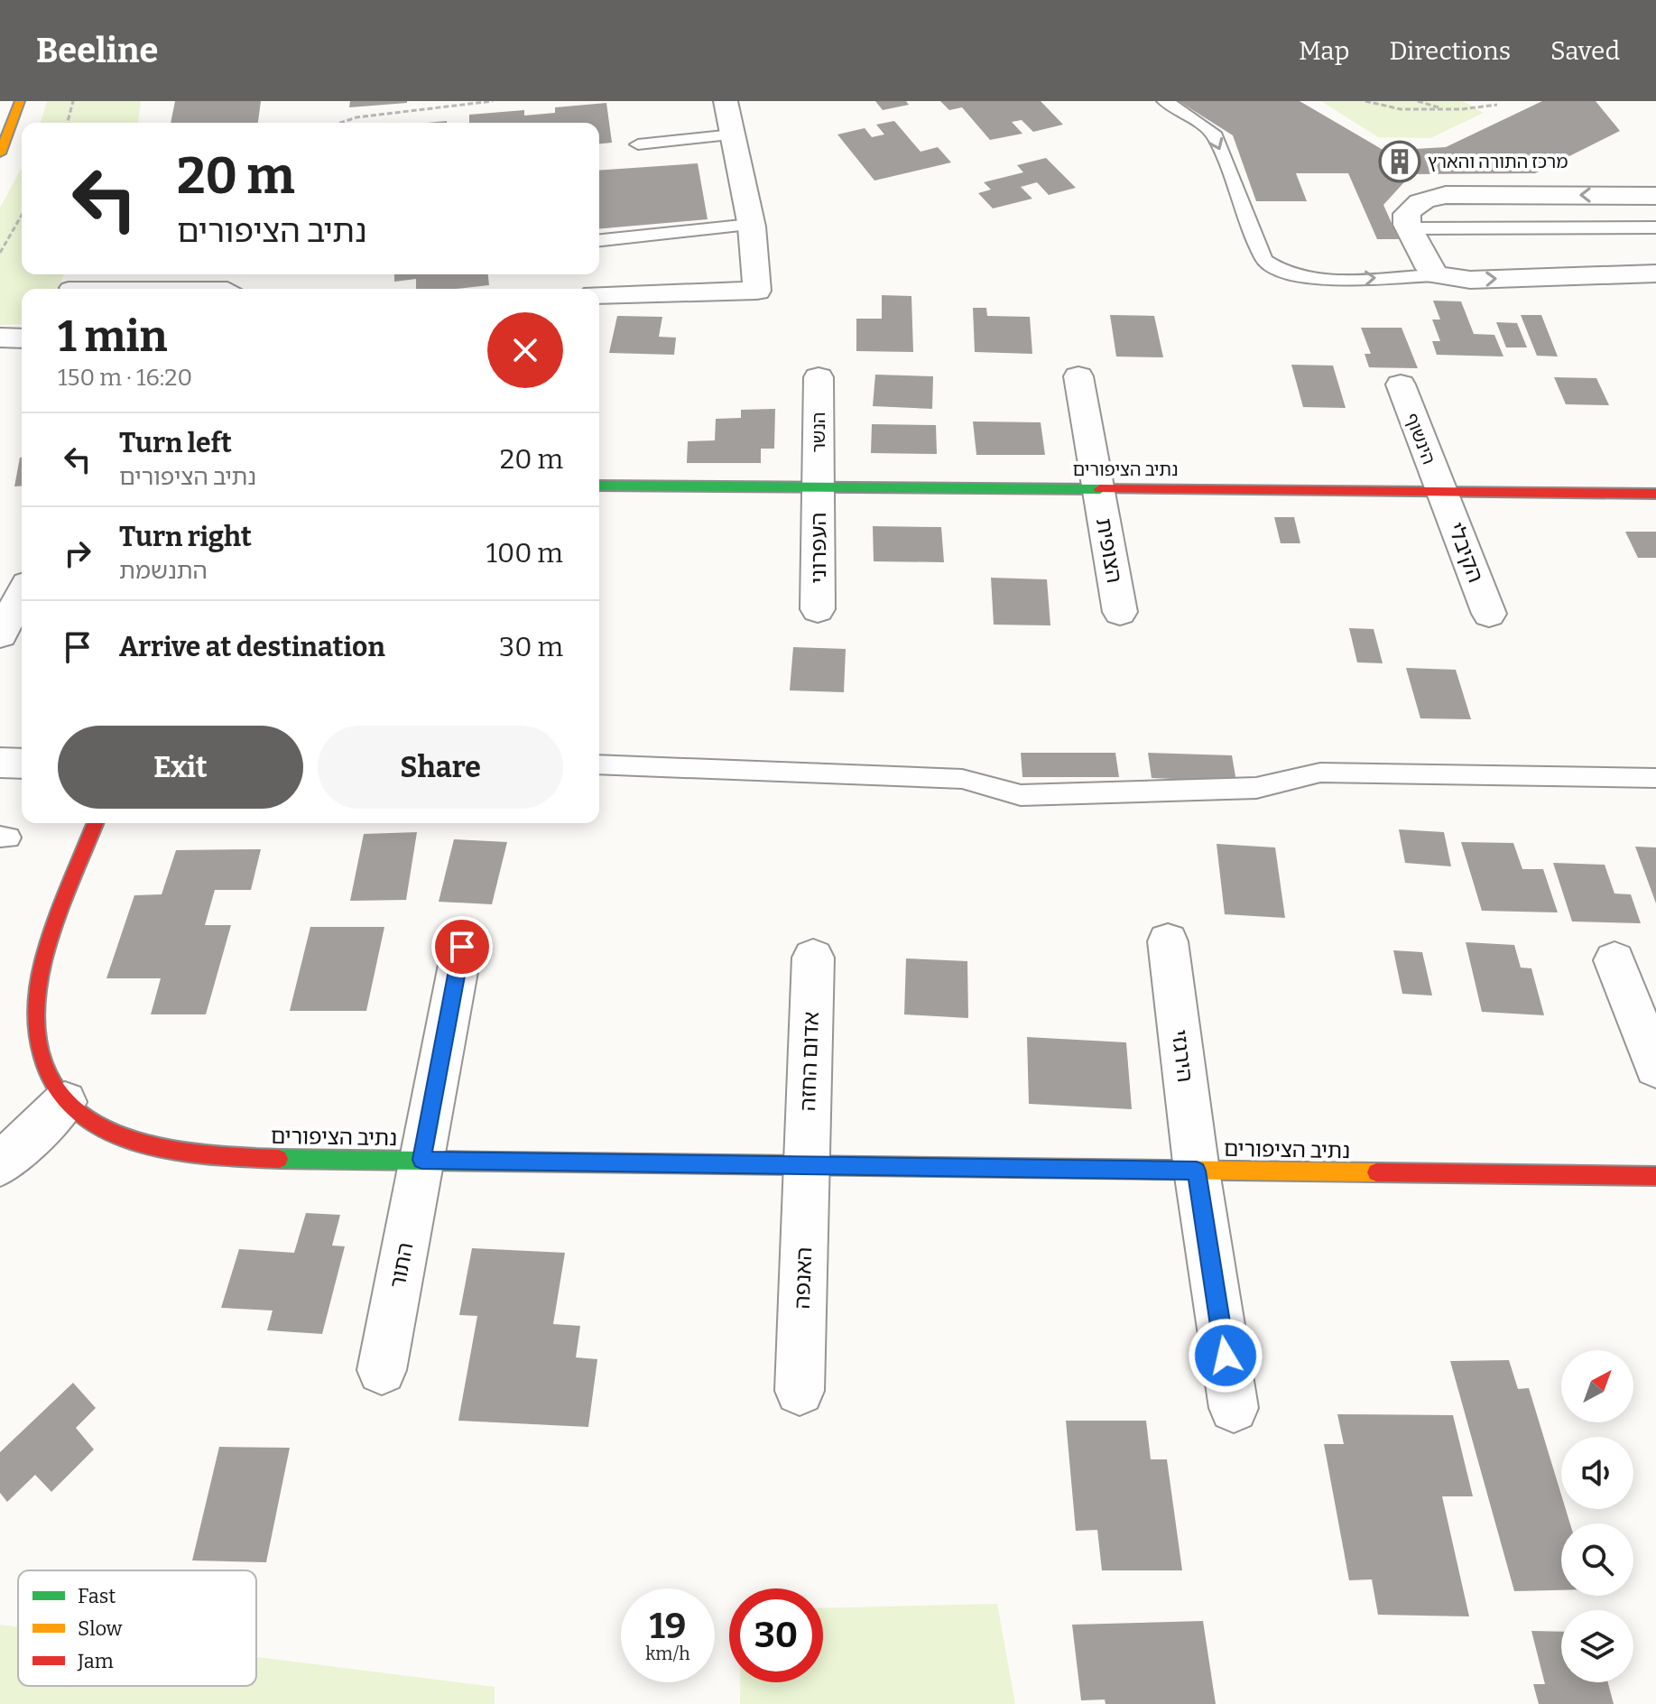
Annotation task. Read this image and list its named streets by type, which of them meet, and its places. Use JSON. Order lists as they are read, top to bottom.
{
  "streets": {
    "street": [
      "הנשר",
      "הינשוף",
      "נתיב הציפורים",
      "העפרוני",
      "הצופית",
      "הקיבלי",
      "הירגזי",
      "אדום החזה",
      "התור",
      "האנפה"
    ]
  },
  "crossings": [
    ["הנשר", "נתיב הציפורים"],
    ["הנשר", "העפרוני"],
    ["הינשוף", "נתיב הציפורים"],
    ["הינשוף", "הקיבלי"],
    ["נתיב הציפורים", "העפרוני"],
    ["נתיב הציפורים", "הצופית"],
    ["נתיב הציפורים", "הקיבלי"],
    ["נתיב הציפורים", "הירגזי"],
    ["נתיב הציפורים", "אדום החזה"],
    ["נתיב הציפורים", "התור"],
    ["נתיב הציפורים", "האנפה"],
    ["אדום החזה", "האנפה"]
  ],
  "places": {
    "building": ["מרכז התורה והארץ"]
  },
  "legend": ["Fast", "Slow", "Jam"],
  "north": "top right",
  "page": {
    "header": "Beeline",
    "nav": ["Map", "Directions", "Saved"],
    "turn": ["20 m", "נתיב הציפורים"],
    "heading": ["1 min", "150 m · 16:20"],
    "list": [
      {
        "name": "Turn left",
        "note": "נתיב הציפורים",
        "value": "20 m"
      },
      {
        "name": "Turn right",
        "note": "התנשמת",
        "value": "100 m"
      },
      {
        "name": "Arrive at destination",
        "value": "30 m"
      }
    ],
    "buttons": ["Exit", "Share"],
    "speed": "19 km/h",
    "limit": "30"
  }
}
